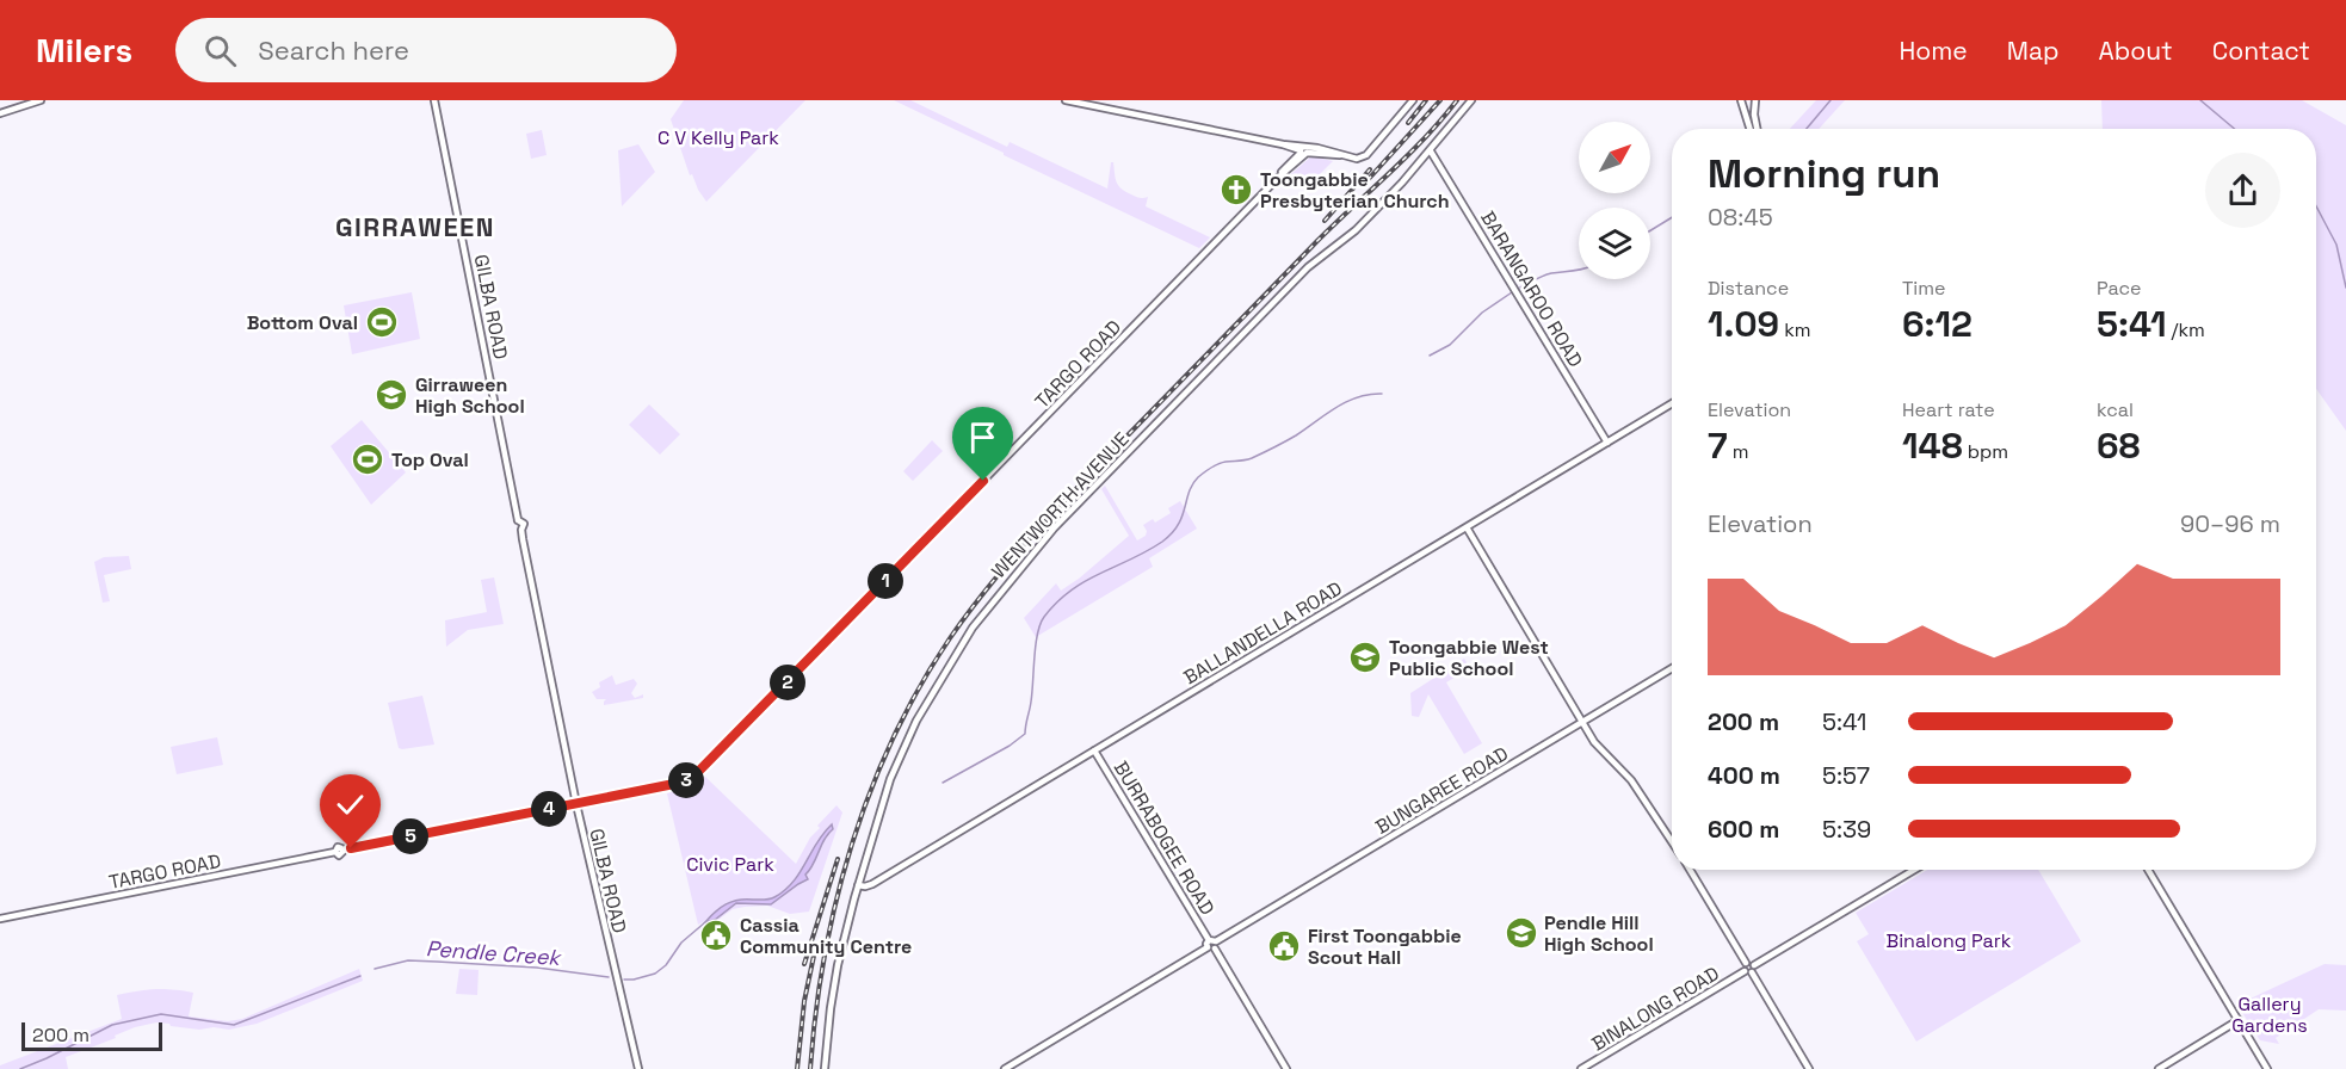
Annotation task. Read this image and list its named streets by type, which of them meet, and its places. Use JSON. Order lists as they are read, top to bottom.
{
  "streets": {
    "street": [
      "BARANGAROO ROAD",
      "GILBA ROAD",
      "TARGO ROAD",
      "WENTWORTH AVENUE",
      "BALLANDELLA ROAD",
      "BUNGAREE ROAD",
      "BURRABOGEE ROAD",
      "BINALONG ROAD"
    ]
  },
  "crossings": [
    ["BARANGAROO ROAD", "WENTWORTH AVENUE"],
    ["BARANGAROO ROAD", "BALLANDELLA ROAD"],
    ["GILBA ROAD", "TARGO ROAD"],
    ["WENTWORTH AVENUE", "BALLANDELLA ROAD"],
    ["BALLANDELLA ROAD", "BURRABOGEE ROAD"],
    ["BUNGAREE ROAD", "BURRABOGEE ROAD"]
  ],
  "districts": ["GIRRAWEEN"],
  "water": ["Pendle Creek"],
  "parks": [
    "C V Kelly Park",
    "Civic Park",
    "Binalong Park",
    "Gallery Gardens"
  ],
  "places": {
    "church": ["Toongabbie Presbyterian Church"],
    "sports": ["Bottom Oval", "Top Oval"],
    "school or university": ["Girraween High School", "Toongabbie West Public School", "Pendle Hill High School"],
    "public building": ["Cassia Community Centre", "First Toongabbie Scout Hall"]
  },
  "scale_bar": "200 m",
  "north": "top right",
  "page": {
    "header": "Milers",
    "search": "Search here",
    "nav": [
      "Home",
      "Map",
      "About",
      "Contact"
    ],
    "heading": ["Morning run", "08:45"],
    "stats": [
      ["Distance", "1.09 km"],
      ["Time", "6:12"],
      ["Pace", "5:41 /km"],
      ["Elevation", "7 m"],
      ["Heart rate", "148 bpm"],
      ["kcal", "68"]
    ],
    "chart": ["Elevation", "90–96 m"],
    "pins": [
      "1",
      "2",
      "3",
      "4",
      "5"
    ],
    "list": [
      {
        "name": "200 m",
        "note": "5:41"
      },
      {
        "name": "400 m",
        "note": "5:57"
      },
      {
        "name": "600 m",
        "note": "5:39"
      }
    ],
    "scale": "200 m"
  }
}
